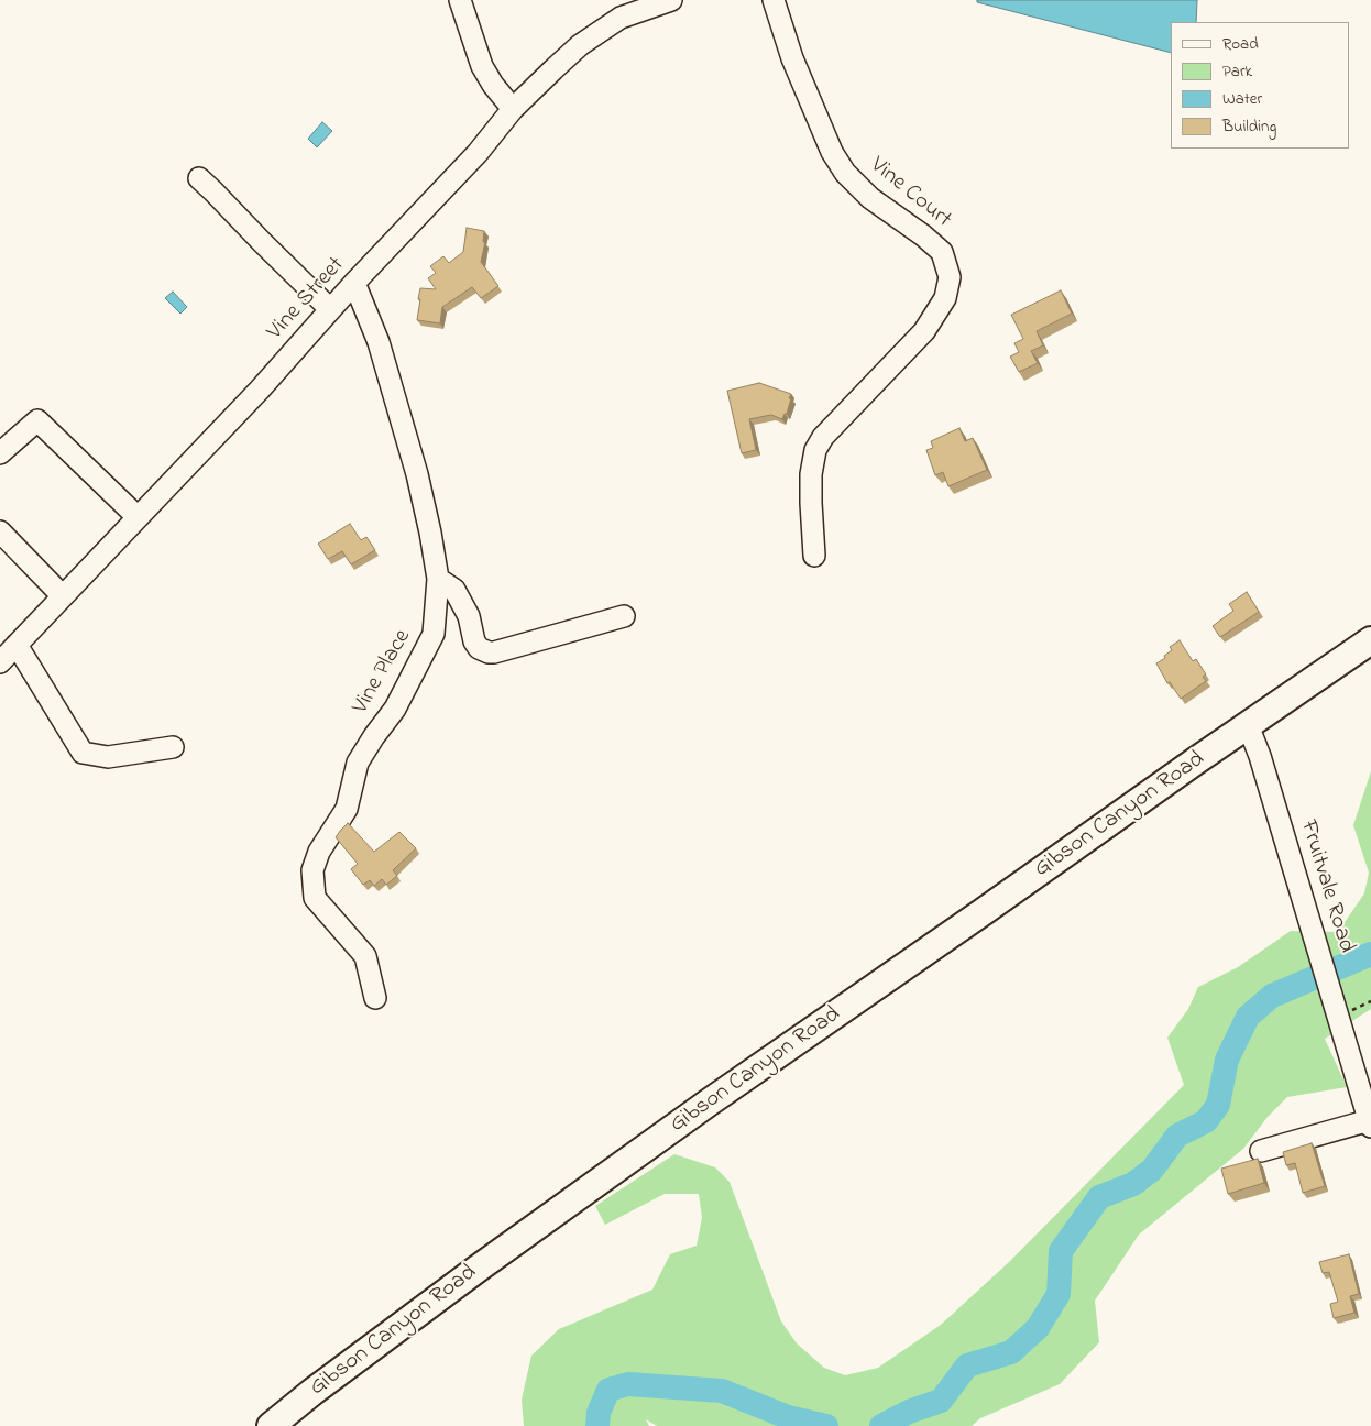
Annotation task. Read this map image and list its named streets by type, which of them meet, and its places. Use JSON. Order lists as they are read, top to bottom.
{
  "streets": {
    "main road": ["Gibson Canyon Road"],
    "street": [
      "Vine Court",
      "Vine Street",
      "Vine Place",
      "Fruitvale Road"
    ]
  },
  "crossings": [
    ["Vine Street", "Vine Place"],
    ["Gibson Canyon Road", "Fruitvale Road"]
  ],
  "legend": [
    "Road",
    "Park",
    "Water",
    "Building"
  ]
}
